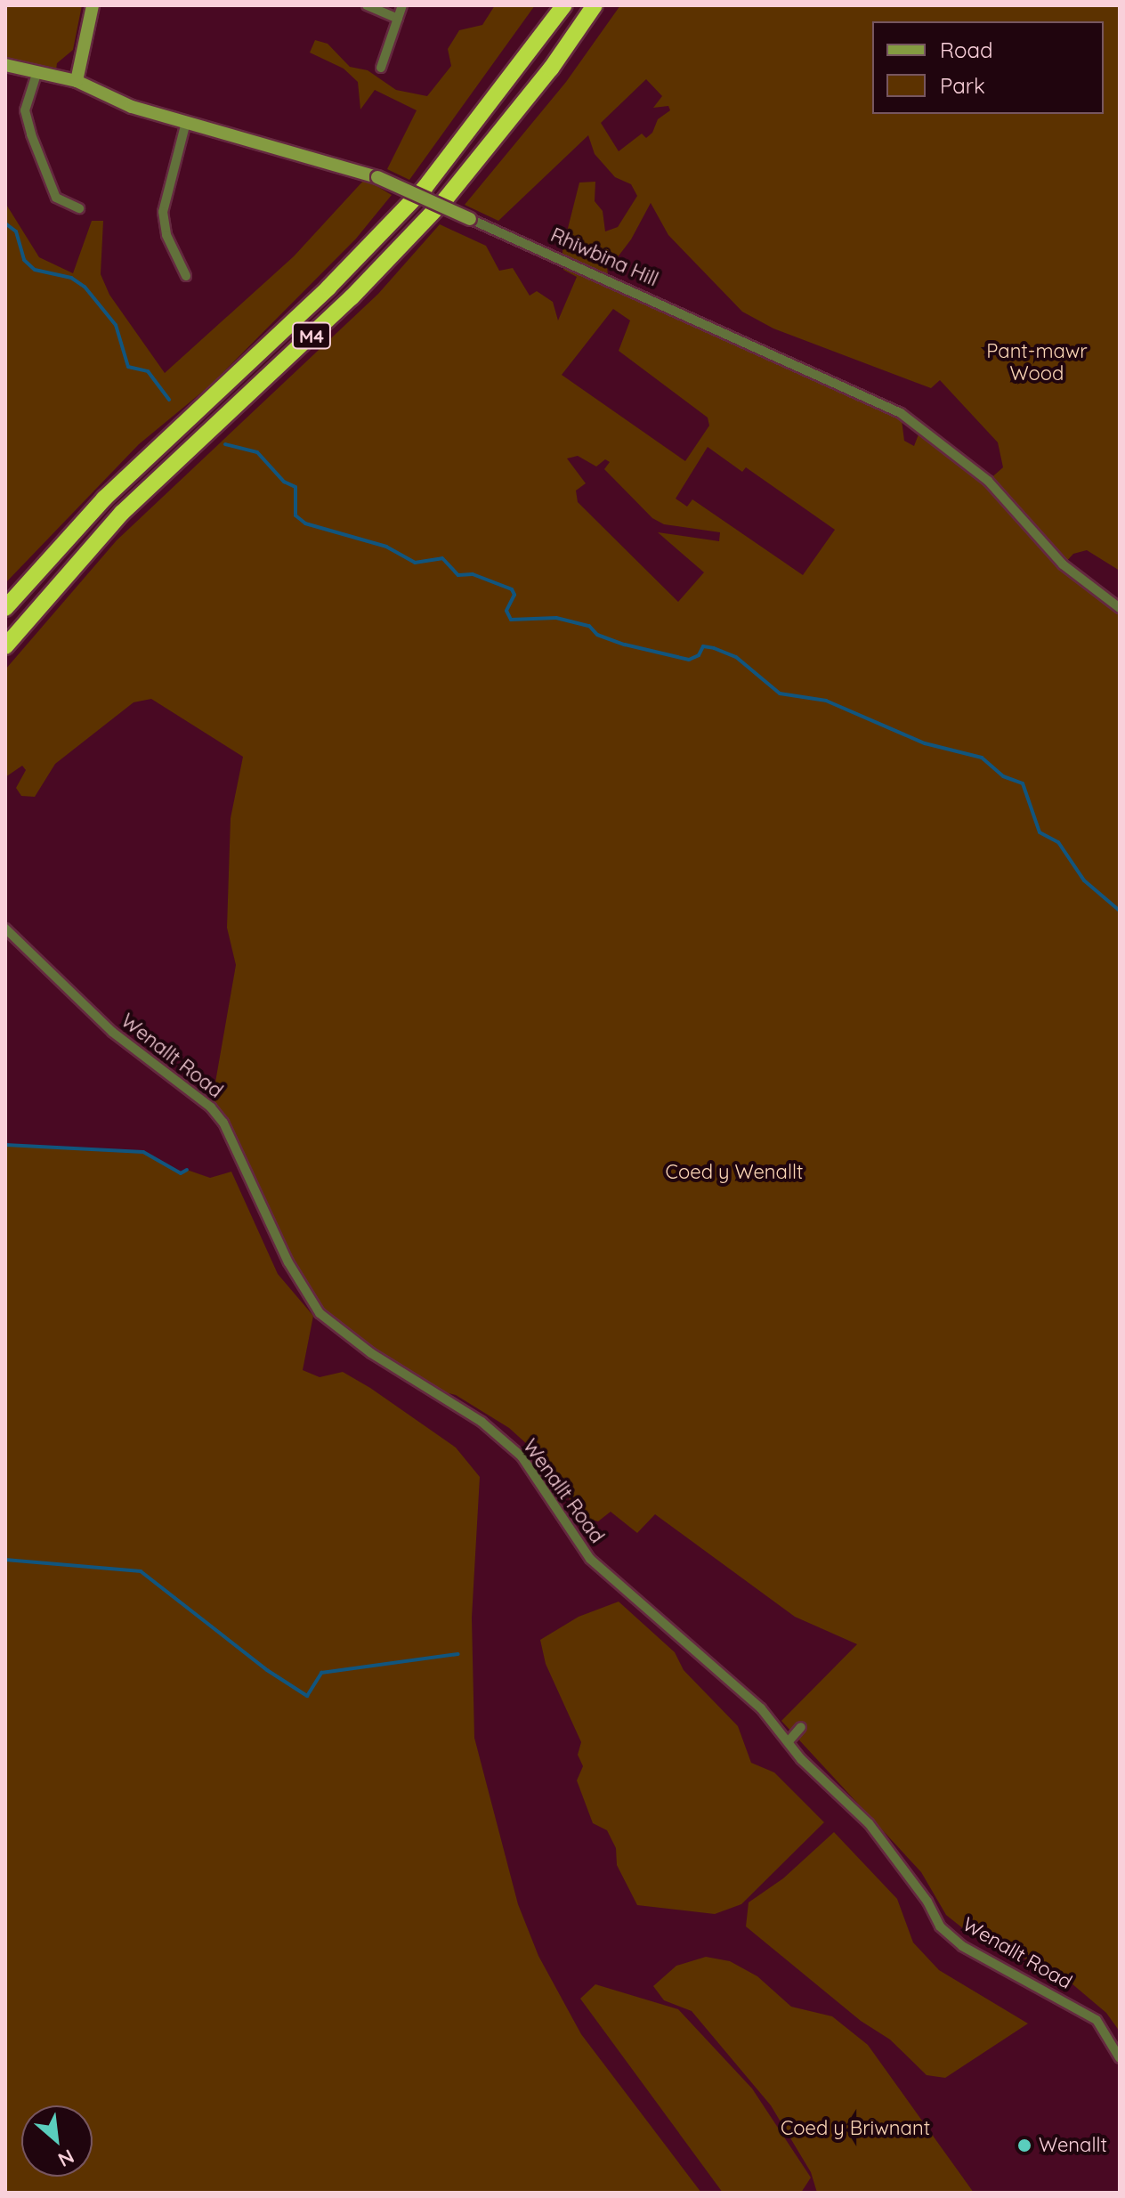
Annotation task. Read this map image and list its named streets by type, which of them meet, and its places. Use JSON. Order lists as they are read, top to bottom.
{
  "streets": {
    "highway": ["M4"],
    "street": ["Rhiwbina Hill", "Wenallt Road"]
  },
  "parks": ["Pant-mawr Wood", "Coed y Wenallt", "Coed y Briwnant"],
  "places": ["Wenallt"],
  "legend": ["Road", "Park"],
  "north": "bottom right"
}
